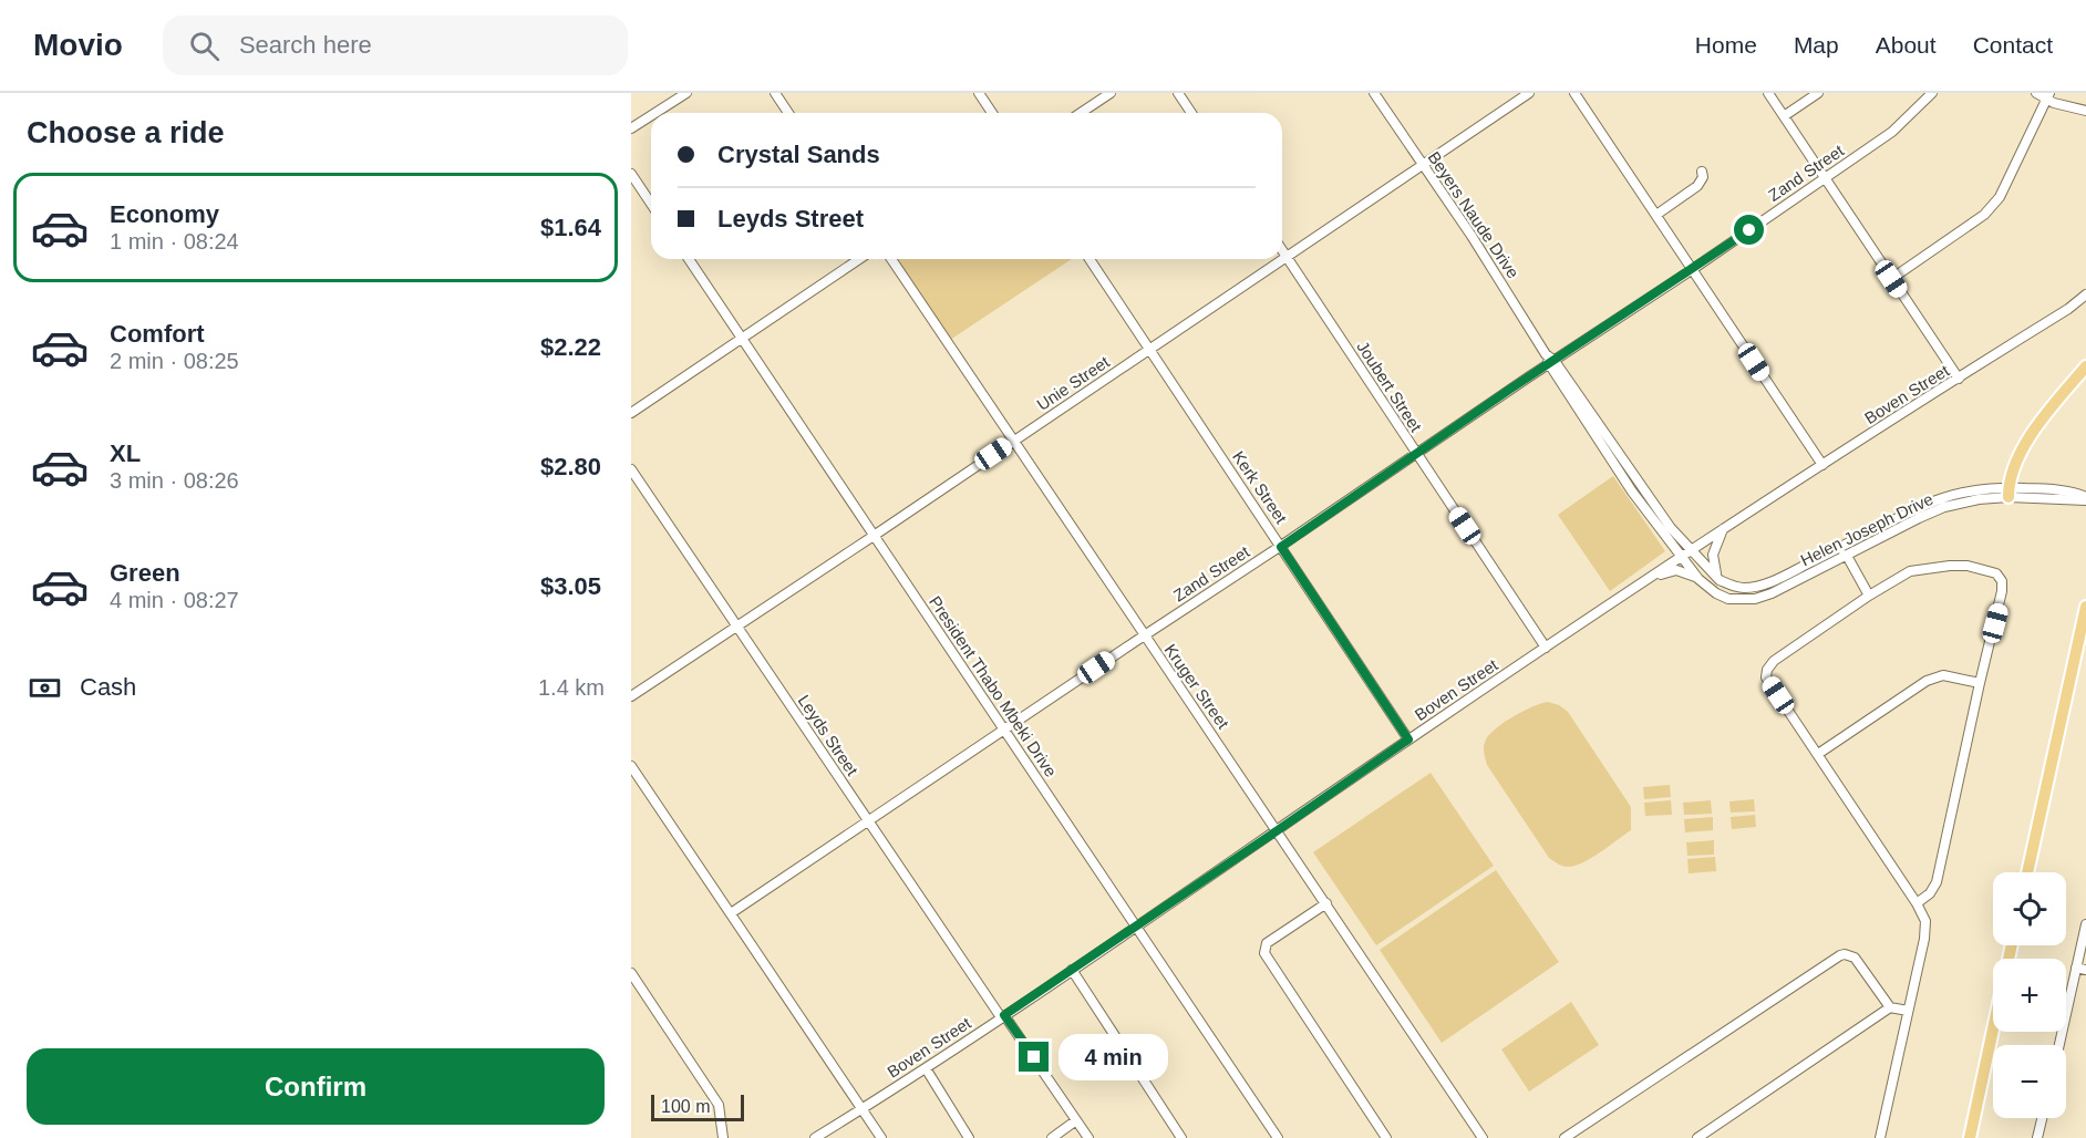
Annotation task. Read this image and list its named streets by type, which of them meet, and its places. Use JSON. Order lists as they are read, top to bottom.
{
  "streets": {
    "street": [
      "Zand Street",
      "Beyers Naude Drive",
      "Unie Street",
      "Joubert Street",
      "Boven Street",
      "Kerk Street",
      "Helen Joseph Drive",
      "President Thabo Mbeki Drive",
      "Kruger Street",
      "Leyds Street"
    ]
  },
  "crossings": [
    ["Zand Street", "Beyers Naude Drive"],
    ["Zand Street", "Joubert Street"],
    ["Zand Street", "Kerk Street"],
    ["Zand Street", "President Thabo Mbeki Drive"],
    ["Zand Street", "Kruger Street"],
    ["Zand Street", "Leyds Street"],
    ["Beyers Naude Drive", "Unie Street"],
    ["Beyers Naude Drive", "Boven Street"],
    ["Beyers Naude Drive", "Helen Joseph Drive"],
    ["Unie Street", "Joubert Street"],
    ["Unie Street", "Kerk Street"],
    ["Unie Street", "President Thabo Mbeki Drive"],
    ["Unie Street", "Kruger Street"],
    ["Unie Street", "Leyds Street"],
    ["Joubert Street", "Boven Street"],
    ["Boven Street", "Kerk Street"],
    ["Boven Street", "Helen Joseph Drive"],
    ["Boven Street", "President Thabo Mbeki Drive"],
    ["Boven Street", "Kruger Street"],
    ["Boven Street", "Leyds Street"]
  ],
  "scale_bar": "100 m",
  "page": {
    "header": "Movio",
    "search": "Search here",
    "nav": [
      "Home",
      "Map",
      "About",
      "Contact"
    ],
    "heading": "Choose a ride",
    "banner": ["Crystal Sands", "Leyds Street"],
    "list": [
      {
        "name": "Economy",
        "note": "1 min · 08:24",
        "value": "$1.64"
      },
      {
        "name": "Comfort",
        "note": "2 min · 08:25",
        "value": "$2.22"
      },
      {
        "name": "XL",
        "note": "3 min · 08:26",
        "value": "$2.80"
      },
      {
        "name": "Green",
        "note": "4 min · 08:27",
        "value": "$3.05"
      }
    ],
    "pay": ["Cash", "1.4 km"],
    "map_buttons": ["+", "−"],
    "bubble": "4 min",
    "buttons": "Confirm",
    "scale": "100 m"
  }
}
